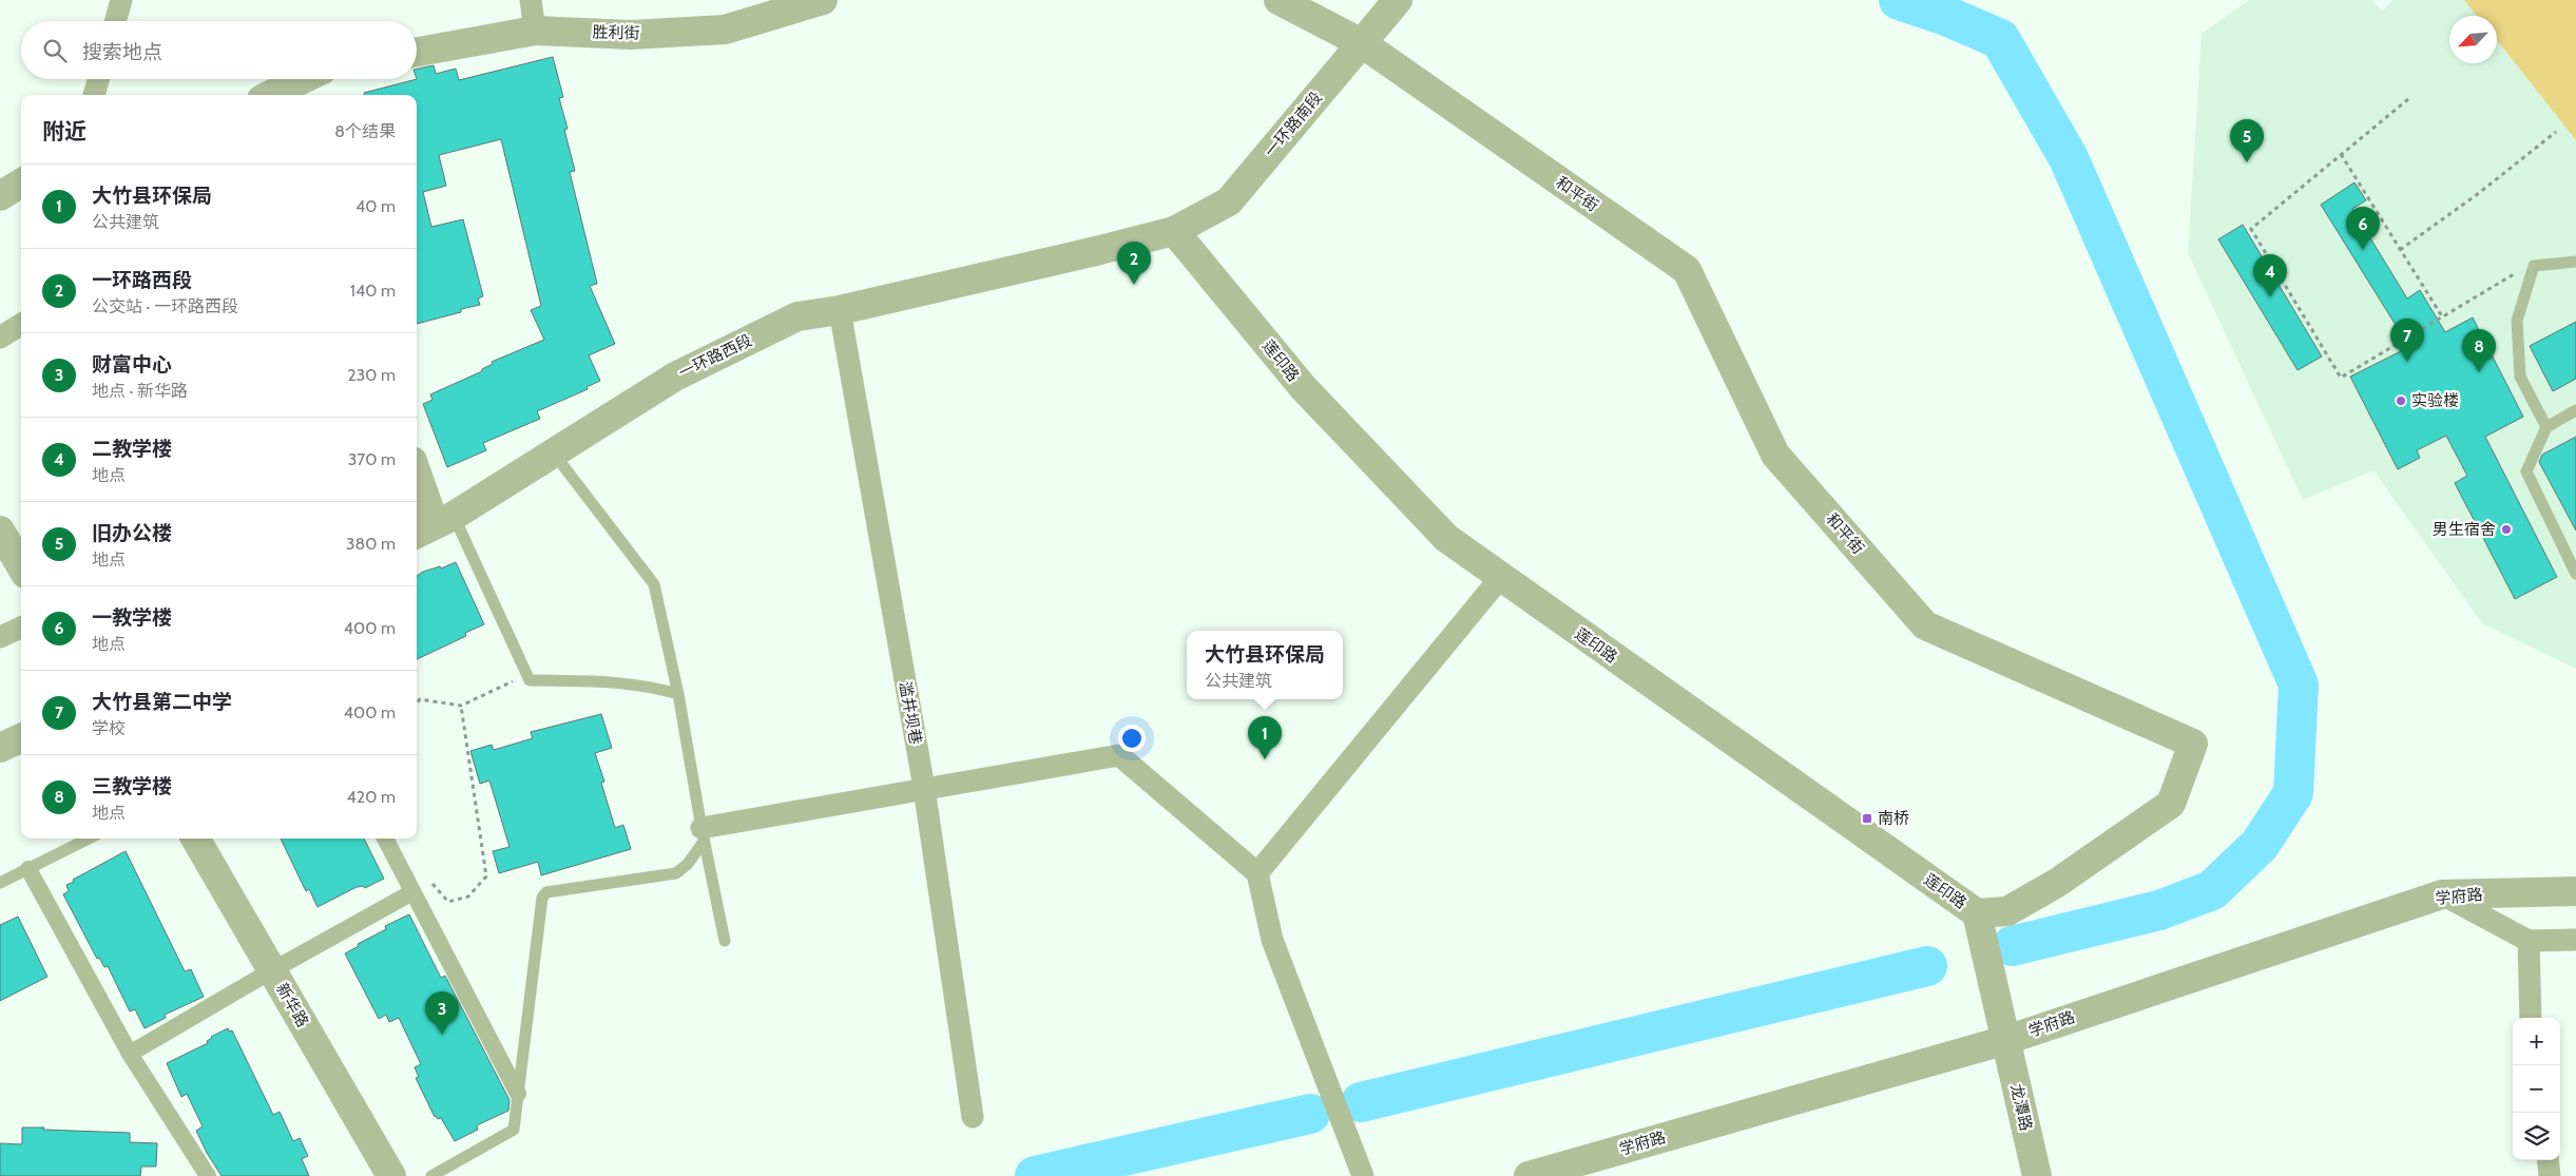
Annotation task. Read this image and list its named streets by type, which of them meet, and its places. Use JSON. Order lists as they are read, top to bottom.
{
  "streets": {
    "street": [
      "胜利街",
      "一环路南段",
      "和平街",
      "一环路西段",
      "莲印路",
      "滥井坝巷",
      "学府路",
      "新华路",
      "龙潭路"
    ]
  },
  "crossings": [
    ["一环路南段", "和平街"],
    ["一环路南段", "一环路西段"],
    ["一环路南段", "莲印路"],
    ["和平街", "莲印路"],
    ["一环路西段", "莲印路"],
    ["一环路西段", "滥井坝巷"],
    ["莲印路", "学府路"],
    ["莲印路", "龙潭路"],
    ["学府路", "龙潭路"]
  ],
  "places": {
    "other": ["实验楼", "男生宿舍"],
    "transit": ["南桥"]
  },
  "north": "bottom left",
  "page": {
    "search": "搜索地点",
    "heading": ["附近", "8个结果"],
    "pins": [
      "5",
      "6",
      "2",
      "4",
      "7",
      "8",
      "1",
      "3"
    ],
    "list": [
      {
        "mark": "1",
        "name": "大竹县环保局",
        "note": "公共建筑",
        "value": "40 m"
      },
      {
        "mark": "2",
        "name": "一环路西段",
        "note": "公交站 · 一环路西段",
        "value": "140 m"
      },
      {
        "mark": "3",
        "name": "财富中心",
        "note": "地点 · 新华路",
        "value": "230 m"
      },
      {
        "mark": "4",
        "name": "二教学楼",
        "note": "地点",
        "value": "370 m"
      },
      {
        "mark": "5",
        "name": "旧办公楼",
        "note": "地点",
        "value": "380 m"
      },
      {
        "mark": "6",
        "name": "一教学楼",
        "note": "地点",
        "value": "400 m"
      },
      {
        "mark": "7",
        "name": "大竹县第二中学",
        "note": "学校",
        "value": "400 m"
      },
      {
        "mark": "8",
        "name": "三教学楼",
        "note": "地点",
        "value": "420 m"
      }
    ],
    "popup": ["大竹县环保局", "公共建筑"],
    "map_buttons": ["+", "−"]
  }
}
